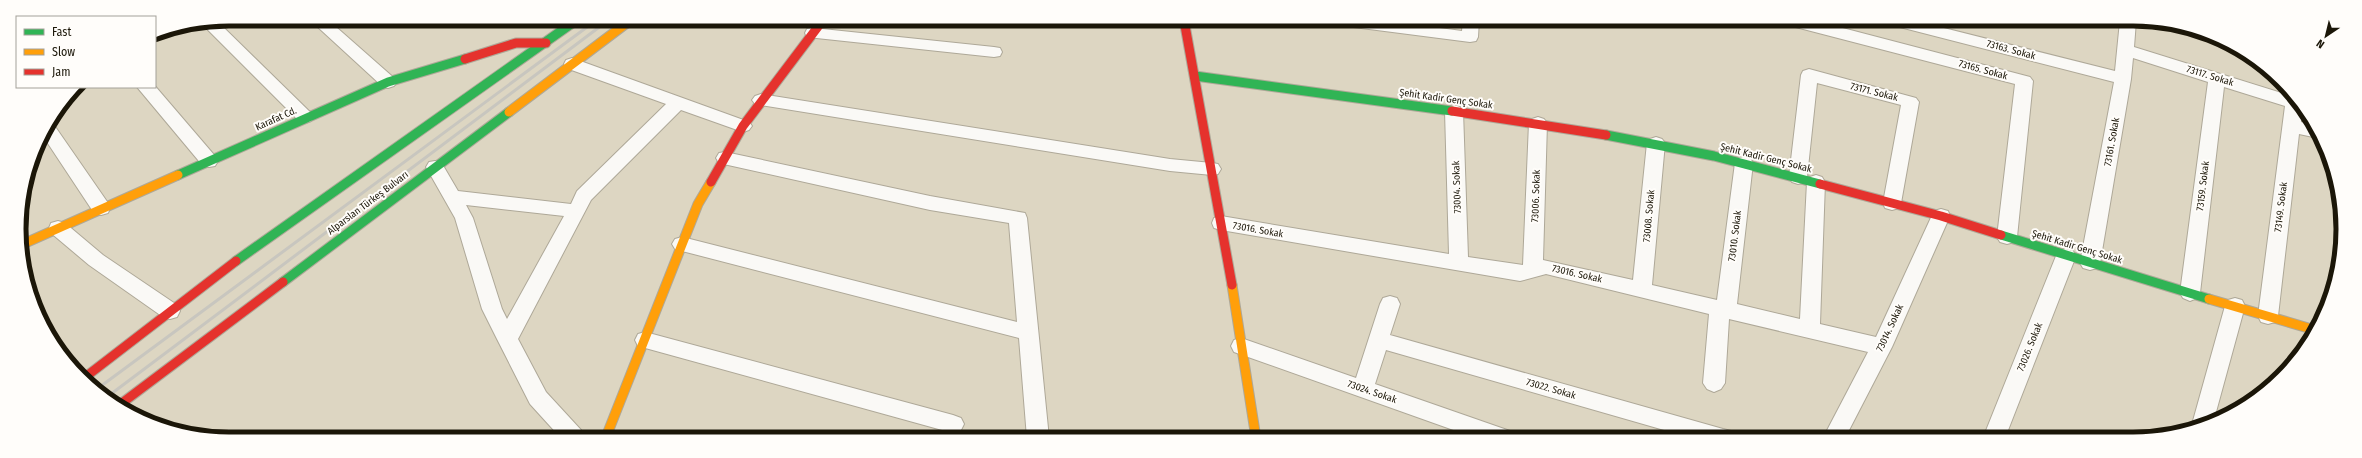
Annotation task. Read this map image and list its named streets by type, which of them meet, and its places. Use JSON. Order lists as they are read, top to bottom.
{
  "streets": {
    "main road": ["Şehit Kadir Genç Sokak", "Karafat Cd.", "Alparslan Türkeş Bulvarı"],
    "street": [
      "73163. Sokak",
      "73165. Sokak",
      "73117. Sokak",
      "73171. Sokak",
      "73161. Sokak",
      "73159. Sokak",
      "73004. Sokak",
      "73006. Sokak",
      "73149. Sokak",
      "73008. Sokak",
      "73016. Sokak",
      "73010. Sokak",
      "73014. Sokak",
      "73026. Sokak",
      "73022. Sokak",
      "73024. Sokak"
    ]
  },
  "crossings": [
    ["73163. Sokak", "73161. Sokak"],
    ["73165. Sokak", "Şehit Kadir Genç Sokak"],
    ["73117. Sokak", "73161. Sokak"],
    ["73117. Sokak", "73159. Sokak"],
    ["73171. Sokak", "Şehit Kadir Genç Sokak"],
    ["Şehit Kadir Genç Sokak", "73161. Sokak"],
    ["Şehit Kadir Genç Sokak", "73159. Sokak"],
    ["Şehit Kadir Genç Sokak", "73004. Sokak"],
    ["Şehit Kadir Genç Sokak", "73006. Sokak"],
    ["Şehit Kadir Genç Sokak", "73149. Sokak"],
    ["Şehit Kadir Genç Sokak", "73008. Sokak"],
    ["Şehit Kadir Genç Sokak", "73010. Sokak"],
    ["Şehit Kadir Genç Sokak", "73014. Sokak"],
    ["Şehit Kadir Genç Sokak", "73026. Sokak"],
    ["73004. Sokak", "73016. Sokak"],
    ["73006. Sokak", "73016. Sokak"],
    ["73008. Sokak", "73016. Sokak"],
    ["73016. Sokak", "73010. Sokak"],
    ["73016. Sokak", "73014. Sokak"]
  ],
  "legend": ["Fast", "Slow", "Jam"],
  "north": "bottom left"
}
